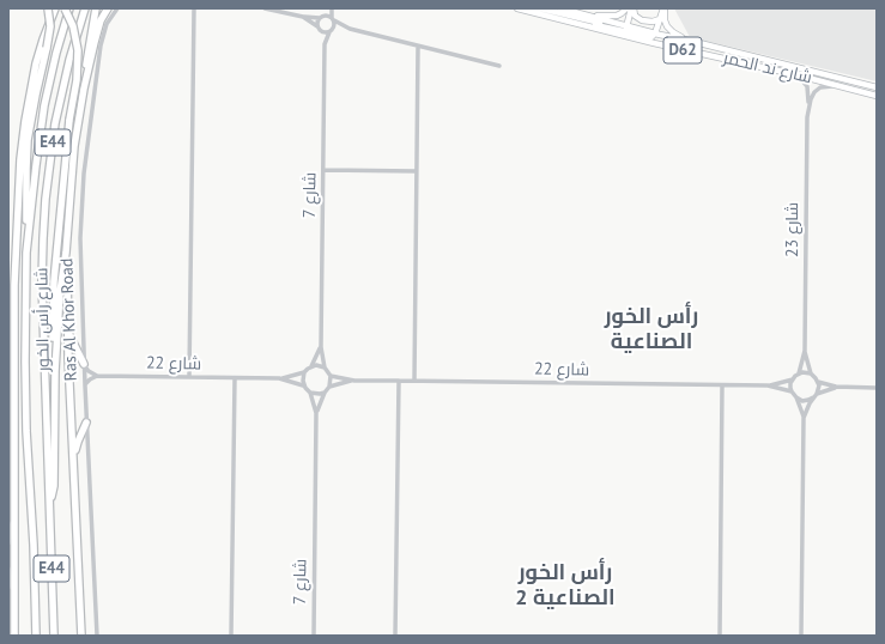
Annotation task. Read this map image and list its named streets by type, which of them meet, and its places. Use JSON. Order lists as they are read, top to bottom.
{
  "streets": {
    "highway": ["E44", "شارع رأس الخور"],
    "main road": ["D62", "شارع ند الحمر"],
    "street": [
      "شارع 7",
      "شارع 23",
      "Ras Al Khor Road",
      "شارع 22"
    ]
  },
  "crossings": [
    ["شارع ند الحمر", "شارع 23"],
    ["شارع 7", "شارع 22"],
    ["شارع 23", "شارع 22"]
  ],
  "districts": ["رأس الخور الصناعية", "رأس الخور الصناعية 2"]
}
